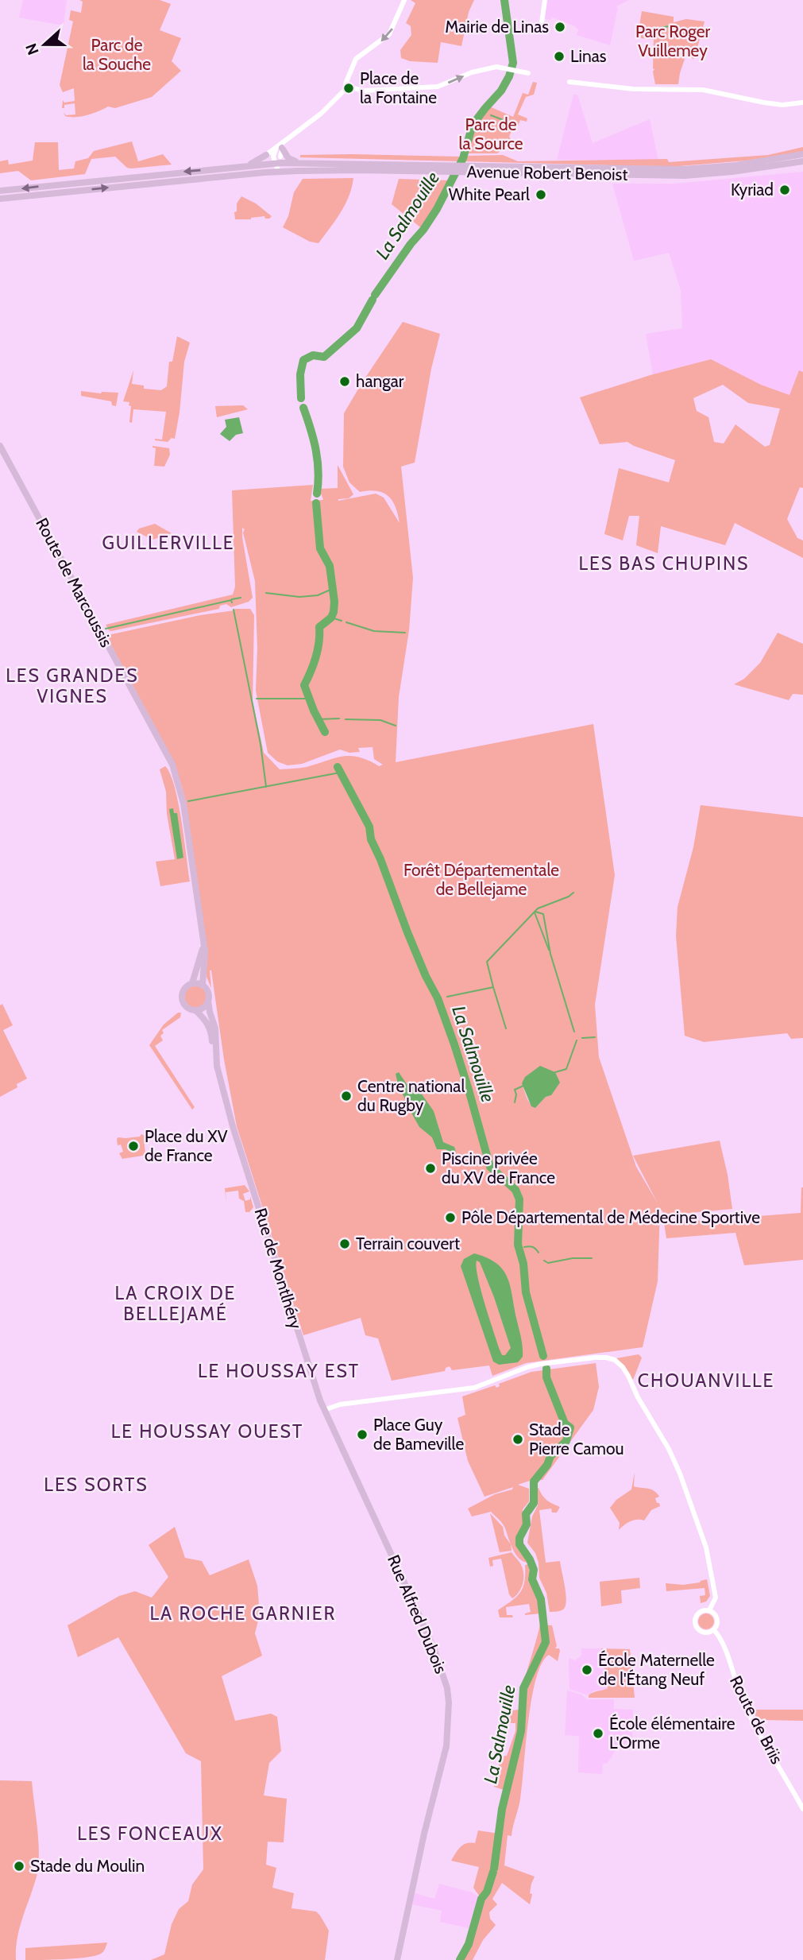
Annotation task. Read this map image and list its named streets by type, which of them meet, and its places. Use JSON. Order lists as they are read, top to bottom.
{
  "streets": {
    "main road": [
      "Avenue Robert Benoist",
      "Route de Marcoussis",
      "Rue de Montlhéry",
      "Rue Alfred Dubois"
    ],
    "street": ["Route de Briis"]
  },
  "crossings": [
    ["Rue de Montlhéry", "Rue Alfred Dubois"]
  ],
  "districts": [
    "GUILLERVILLE",
    "LES BAS CHUPINS",
    "LES GRANDES VIGNES",
    "LA CROIX DE BELLEJAMÉ",
    "LE HOUSSAY EST",
    "CHOUANVILLE",
    "LE HOUSSAY OUEST",
    "LES SORTS",
    "LA ROCHE GARNIER",
    "LES FONCEAUX"
  ],
  "water": ["La Salmouille"],
  "parks": [
    "Parc Roger Vuillemey",
    "Parc de la Souche",
    "Parc de la Source",
    "Forêt Départementale de Bellejame"
  ],
  "places": [
    "Mairie de Linas",
    "Linas",
    "Place de la Fontaine",
    "Kyriad",
    "White Pearl",
    "hangar",
    "Centre national du Rugby",
    "Place du XV de France",
    "Piscine privée du XV de France",
    "Pôle Départemental de Médecine Sportive",
    "Terrain couvert",
    "Place Guy de Bameville",
    "Stade Pierre Camou",
    "École Maternelle de l'Étang Neuf",
    "École élémentaire L'Orme",
    "Stade du Moulin"
  ],
  "north": "left"
}
